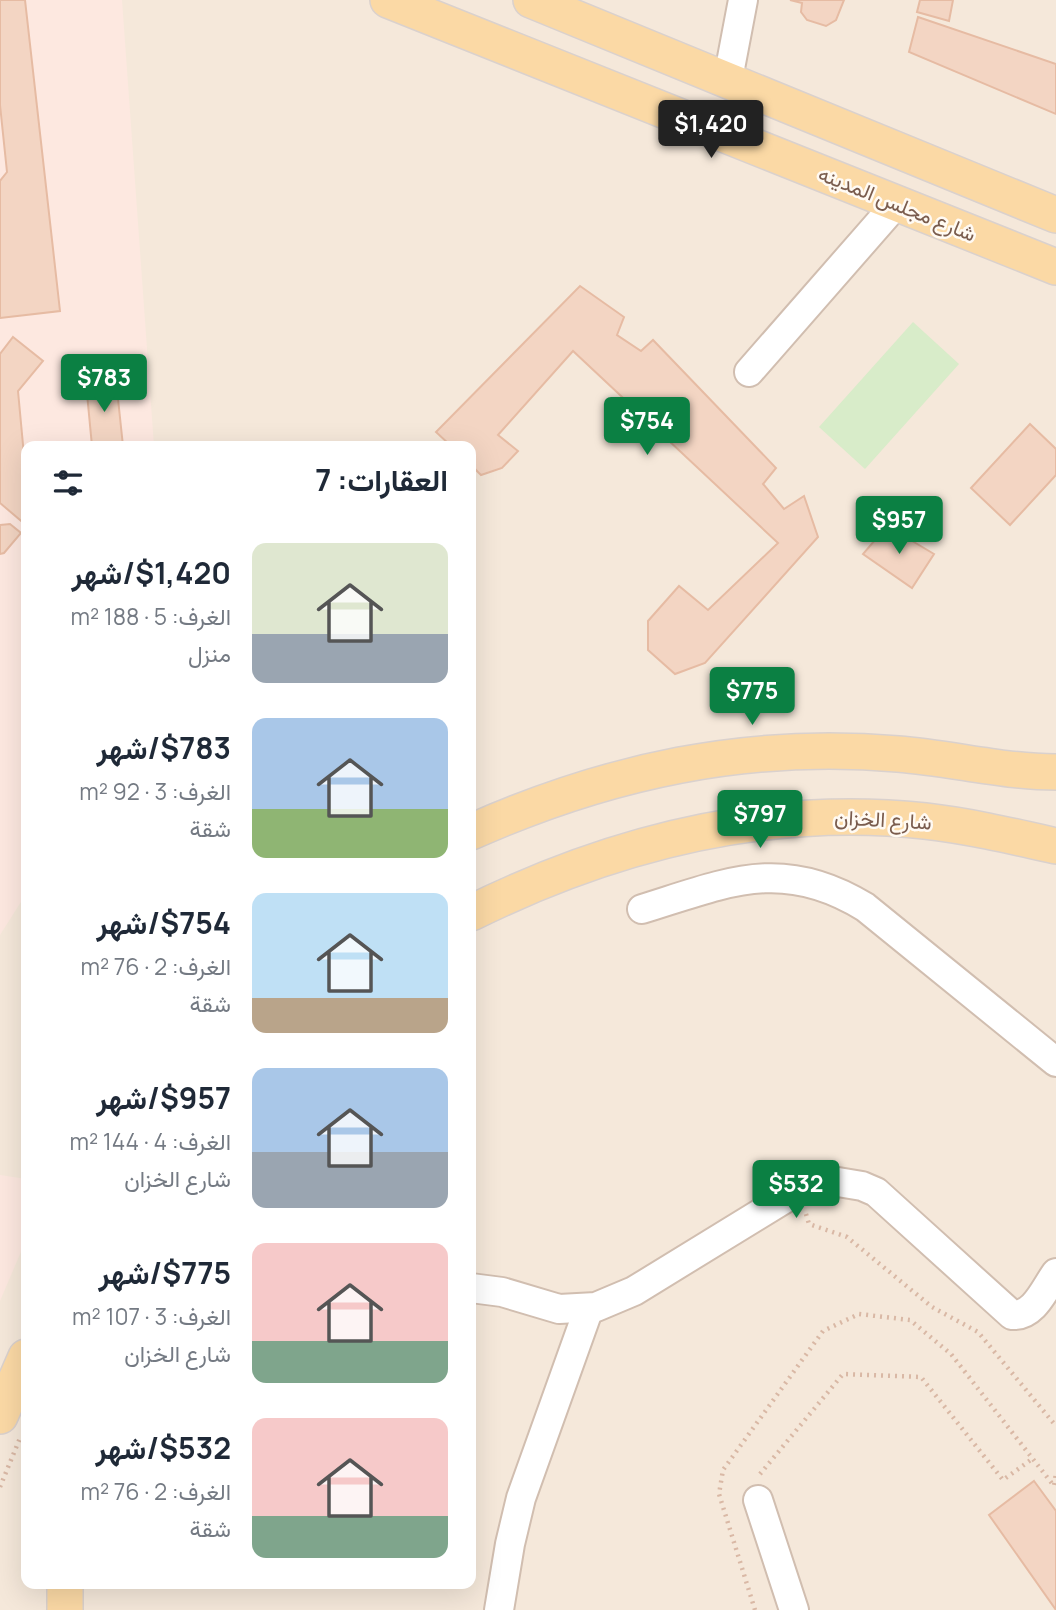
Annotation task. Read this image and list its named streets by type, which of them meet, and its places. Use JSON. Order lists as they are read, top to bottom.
{
  "streets": {
    "main road": ["شارع مجلس المدينه", "شارع الخزان"]
  },
  "page": {
    "price": [
      "$1,420",
      "$783",
      "$754",
      "$957",
      "$775",
      "$797",
      "$532"
    ],
    "heading": "العقارات: 7",
    "list": [
      {
        "name": "$1,420/شهر",
        "note": "الغرف: 5 · 188 m² · منزل"
      },
      {
        "name": "$783/شهر",
        "note": "الغرف: 3 · 92 m² · شقة"
      },
      {
        "name": "$754/شهر",
        "note": "الغرف: 2 · 76 m² · شقة"
      },
      {
        "name": "$957/شهر",
        "note": "الغرف: 4 · 144 m² · شارع الخزان"
      },
      {
        "name": "$775/شهر",
        "note": "الغرف: 3 · 107 m² · شارع الخزان"
      },
      {
        "name": "$532/شهر",
        "note": "الغرف: 2 · 76 m² · شقة"
      }
    ]
  }
}
